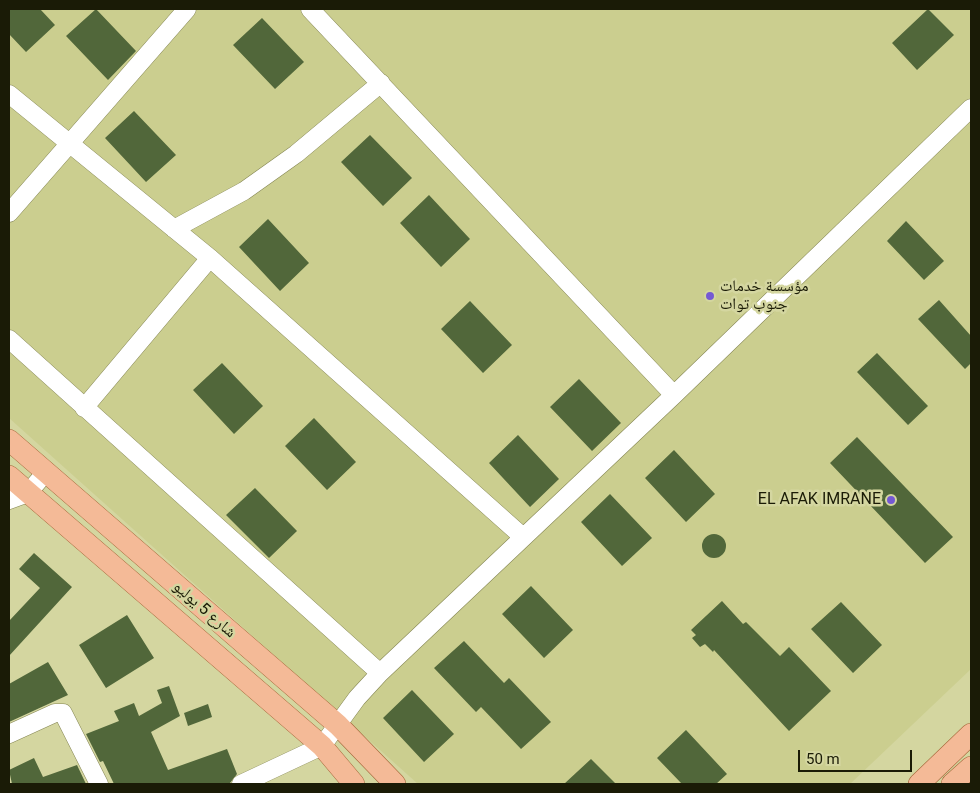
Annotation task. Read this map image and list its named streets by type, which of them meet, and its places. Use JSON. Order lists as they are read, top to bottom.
{
  "streets": {
    "main road": ["شارع 5 يوليو"]
  },
  "places": ["مؤسسة خدمات جنوب توات", "EL AFAK IMRANE"],
  "scale_bar": "50 m"
}
